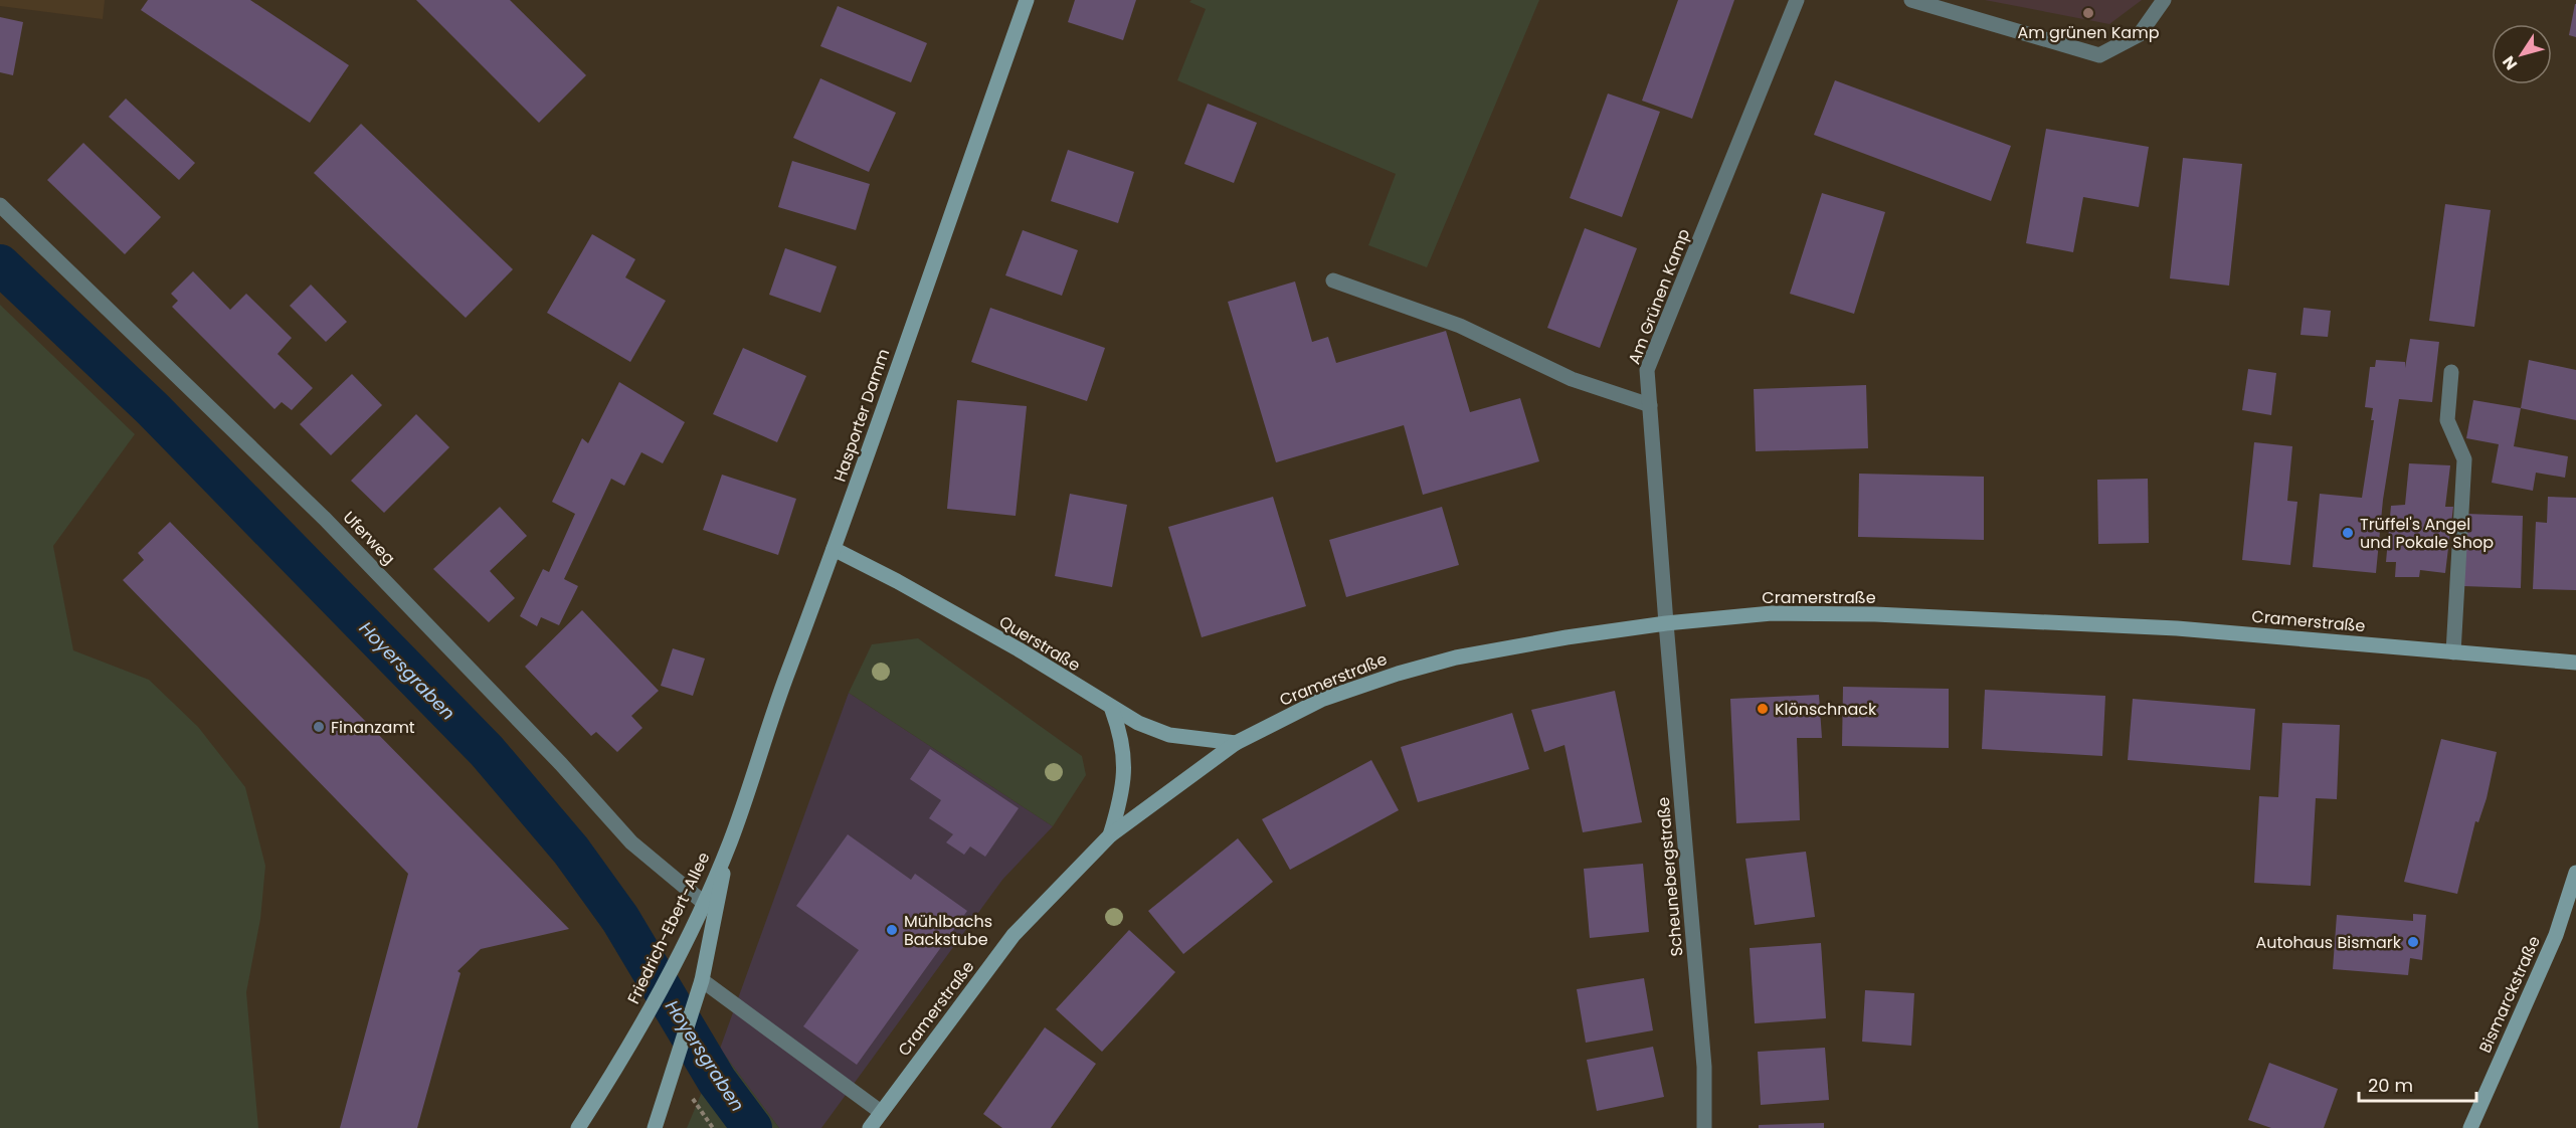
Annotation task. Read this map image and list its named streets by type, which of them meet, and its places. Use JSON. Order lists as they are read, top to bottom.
{
  "streets": {
    "main road": [
      "Hasporter Damm",
      "Cramerstraße",
      "Querstraße",
      "Friedrich-Ebert-Allee",
      "Bismarckstraße"
    ],
    "street": ["Am Grünen Kamp", "Uferweg", "Scheunebergstraße"]
  },
  "crossings": [
    ["Am Grünen Kamp", "Cramerstraße"],
    ["Am Grünen Kamp", "Scheunebergstraße"],
    ["Hasporter Damm", "Querstraße"],
    ["Hasporter Damm", "Friedrich-Ebert-Allee"],
    ["Uferweg", "Friedrich-Ebert-Allee"],
    ["Cramerstraße", "Querstraße"],
    ["Cramerstraße", "Scheunebergstraße"]
  ],
  "water": ["Hoyersgraben"],
  "places": [
    "Am grünen Kamp",
    "Trüffel's Angel und Pokale Shop",
    "Klönschnack",
    "Finanzamt",
    "Mühlbachs Backstube",
    "Autohaus Bismark"
  ],
  "scale_bar": "20 m",
  "north": "bottom left"
}
